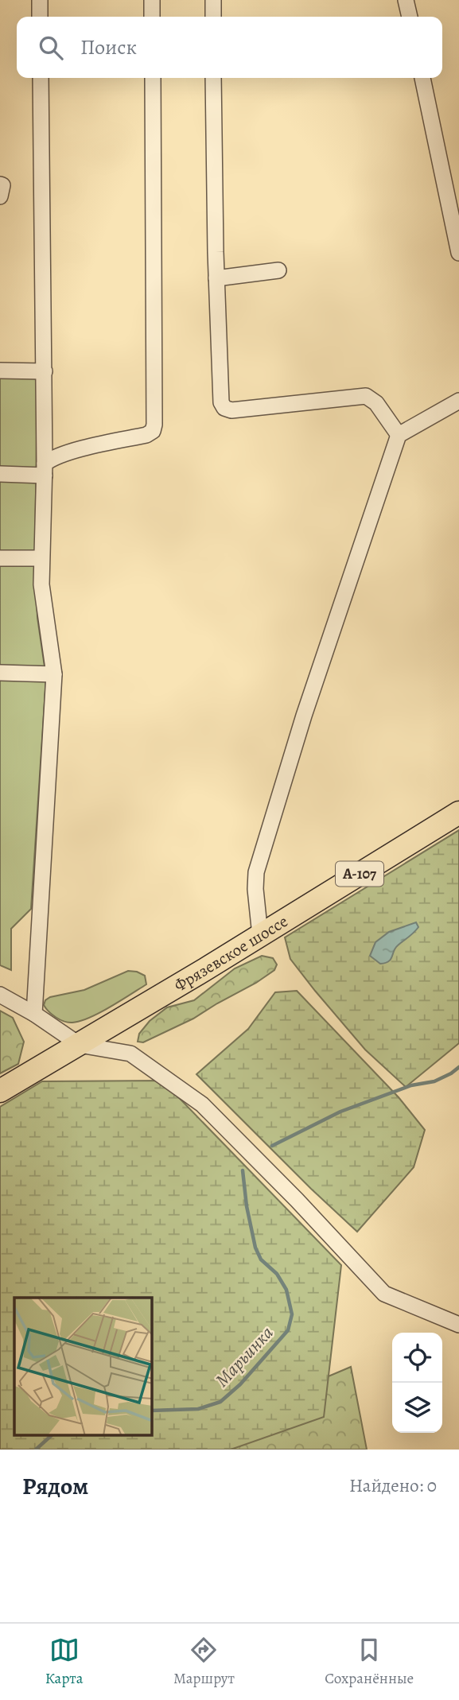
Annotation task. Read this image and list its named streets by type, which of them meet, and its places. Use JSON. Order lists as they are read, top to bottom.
{
  "streets": {
    "highway": ["А-107", "Фрязевское шоссе"]
  },
  "water": ["Марьинка"],
  "page": {
    "search": "Поиск",
    "heading": ["Рядом", "Найдено: 0"],
    "nav": ["Карта", "Маршрут", "Сохранённые"]
  }
}
